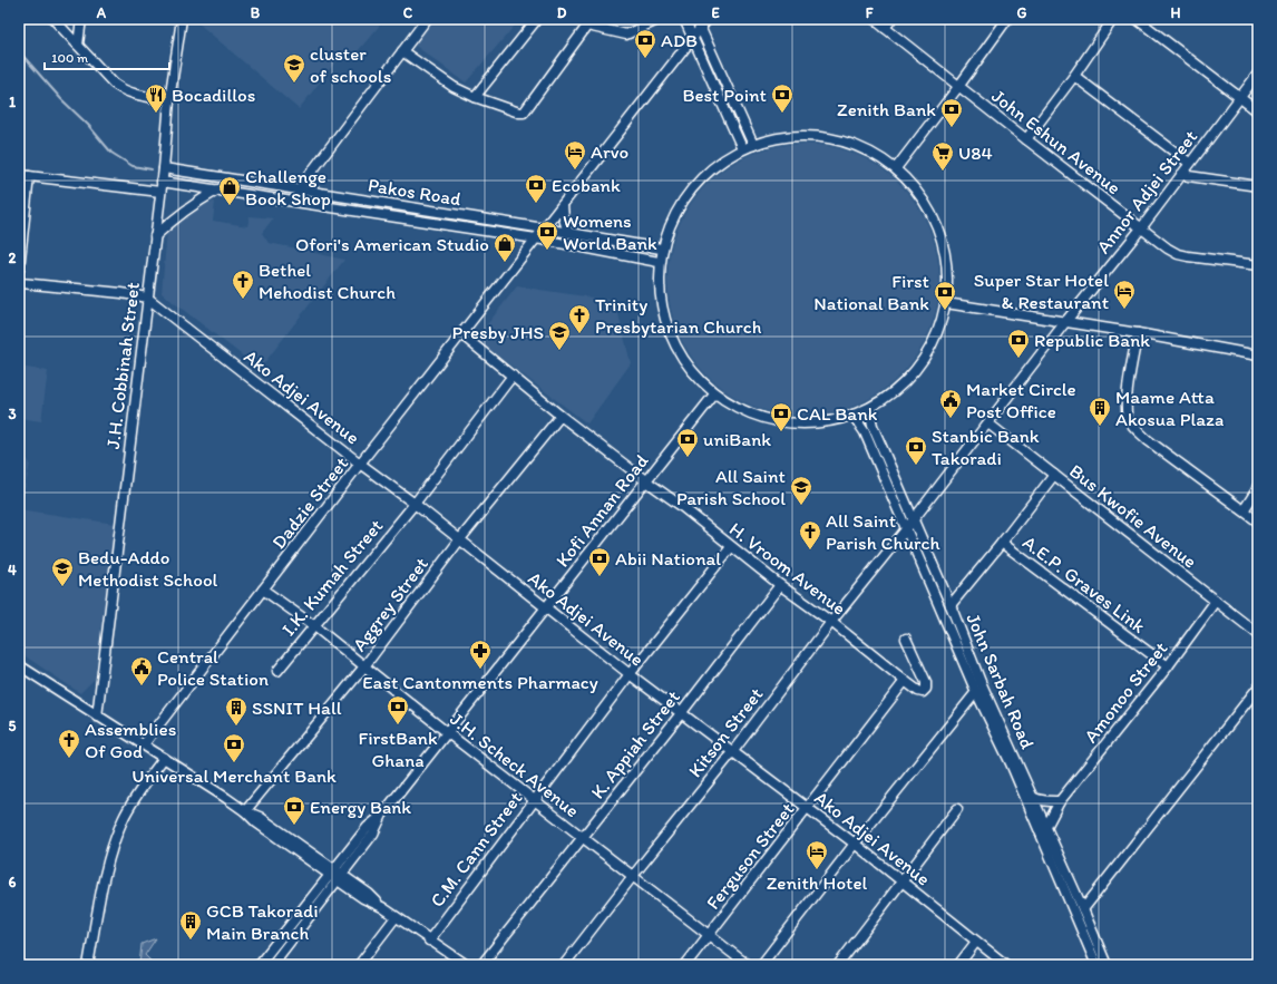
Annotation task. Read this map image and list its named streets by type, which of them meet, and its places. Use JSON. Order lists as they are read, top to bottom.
{
  "streets": {
    "street": [
      "John Eshun Avenue",
      "Pakos Road",
      "Annor Adjei Street",
      "J.H. Cobbinah Street",
      "Ako Adjei Avenue",
      "Dadzie Street",
      "Kofi Annan Road",
      "Bus Kwofie Avenue",
      "H. Vroom Avenue",
      "I.K. Kumah Street",
      "A.E.P. Graves Link",
      "Aggrey Street",
      "John Sarbah Road",
      "Amonoo Street",
      "Kitson Street",
      "K. Appiah Street",
      "J.H. Scheck Avenue",
      "C.M. Cann Street",
      "Ferguson Street"
    ]
  },
  "crossings": [
    ["John Eshun Avenue", "Annor Adjei Street"],
    ["Pakos Road", "J.H. Cobbinah Street"],
    ["Pakos Road", "Dadzie Street"],
    ["Annor Adjei Street", "Bus Kwofie Avenue"],
    ["Annor Adjei Street", "John Sarbah Road"],
    ["Annor Adjei Street", "Kitson Street"],
    ["J.H. Cobbinah Street", "Ako Adjei Avenue"],
    ["Ako Adjei Avenue", "Dadzie Street"],
    ["Ako Adjei Avenue", "Kofi Annan Road"],
    ["Ako Adjei Avenue", "I.K. Kumah Street"],
    ["Ako Adjei Avenue", "Aggrey Street"],
    ["Ako Adjei Avenue", "Kitson Street"],
    ["Ako Adjei Avenue", "K. Appiah Street"],
    ["Ako Adjei Avenue", "C.M. Cann Street"],
    ["Ako Adjei Avenue", "Ferguson Street"],
    ["Dadzie Street", "H. Vroom Avenue"],
    ["Dadzie Street", "J.H. Scheck Avenue"],
    ["Kofi Annan Road", "H. Vroom Avenue"],
    ["Kofi Annan Road", "J.H. Scheck Avenue"],
    ["Bus Kwofie Avenue", "Amonoo Street"],
    ["H. Vroom Avenue", "I.K. Kumah Street"],
    ["H. Vroom Avenue", "Aggrey Street"],
    ["H. Vroom Avenue", "Kitson Street"],
    ["H. Vroom Avenue", "K. Appiah Street"],
    ["H. Vroom Avenue", "C.M. Cann Street"],
    ["H. Vroom Avenue", "Ferguson Street"],
    ["I.K. Kumah Street", "J.H. Scheck Avenue"],
    ["A.E.P. Graves Link", "Amonoo Street"],
    ["Aggrey Street", "J.H. Scheck Avenue"],
    ["John Sarbah Road", "Amonoo Street"],
    ["John Sarbah Road", "Kitson Street"],
    ["Kitson Street", "J.H. Scheck Avenue"],
    ["K. Appiah Street", "J.H. Scheck Avenue"],
    ["J.H. Scheck Avenue", "C.M. Cann Street"],
    ["J.H. Scheck Avenue", "Ferguson Street"]
  ],
  "places": {
    "bank": [
      "ADB",
      "Best Point",
      "Zenith Bank",
      "Ecobank",
      "Womens World Bank",
      "First National Bank",
      "Republic Bank",
      "CAL Bank",
      "uniBank",
      "Stanbic Bank Takoradi",
      "Abii National",
      "FirstBank Ghana",
      "Universal Merchant Bank",
      "Energy Bank"
    ],
    "school or university": [
      "cluster of schools",
      "Presby JHS",
      "All Saint Parish School",
      "Bedu-Addo Methodist School"
    ],
    "restaurant": ["Bocadillos"],
    "hotel": ["Arvo", "Super Star Hotel & Restaurant", "Zenith Hotel"],
    "supermarket": ["U84"],
    "shop": ["Challenge Book Shop", "Ofori's American Studio"],
    "church": [
      "Bethel Mehodist Church",
      "Trinity Presbytarian Church",
      "All Saint Parish Church",
      "Assemblies Of God"
    ],
    "public building": ["Market Circle Post Office", "Central Police Station"],
    "building": ["Maame Atta Akosua Plaza", "SSNIT Hall", "GCB Takoradi Main Branch"],
    "pharmacy": ["East Cantonments Pharmacy"]
  },
  "scale_bar": "100 m",
  "grid": {
    "columns": [
      "A",
      "B",
      "C",
      "D",
      "E",
      "F",
      "G",
      "H"
    ],
    "rows": [
      "1",
      "2",
      "3",
      "4",
      "5",
      "6"
    ]
  }
}
